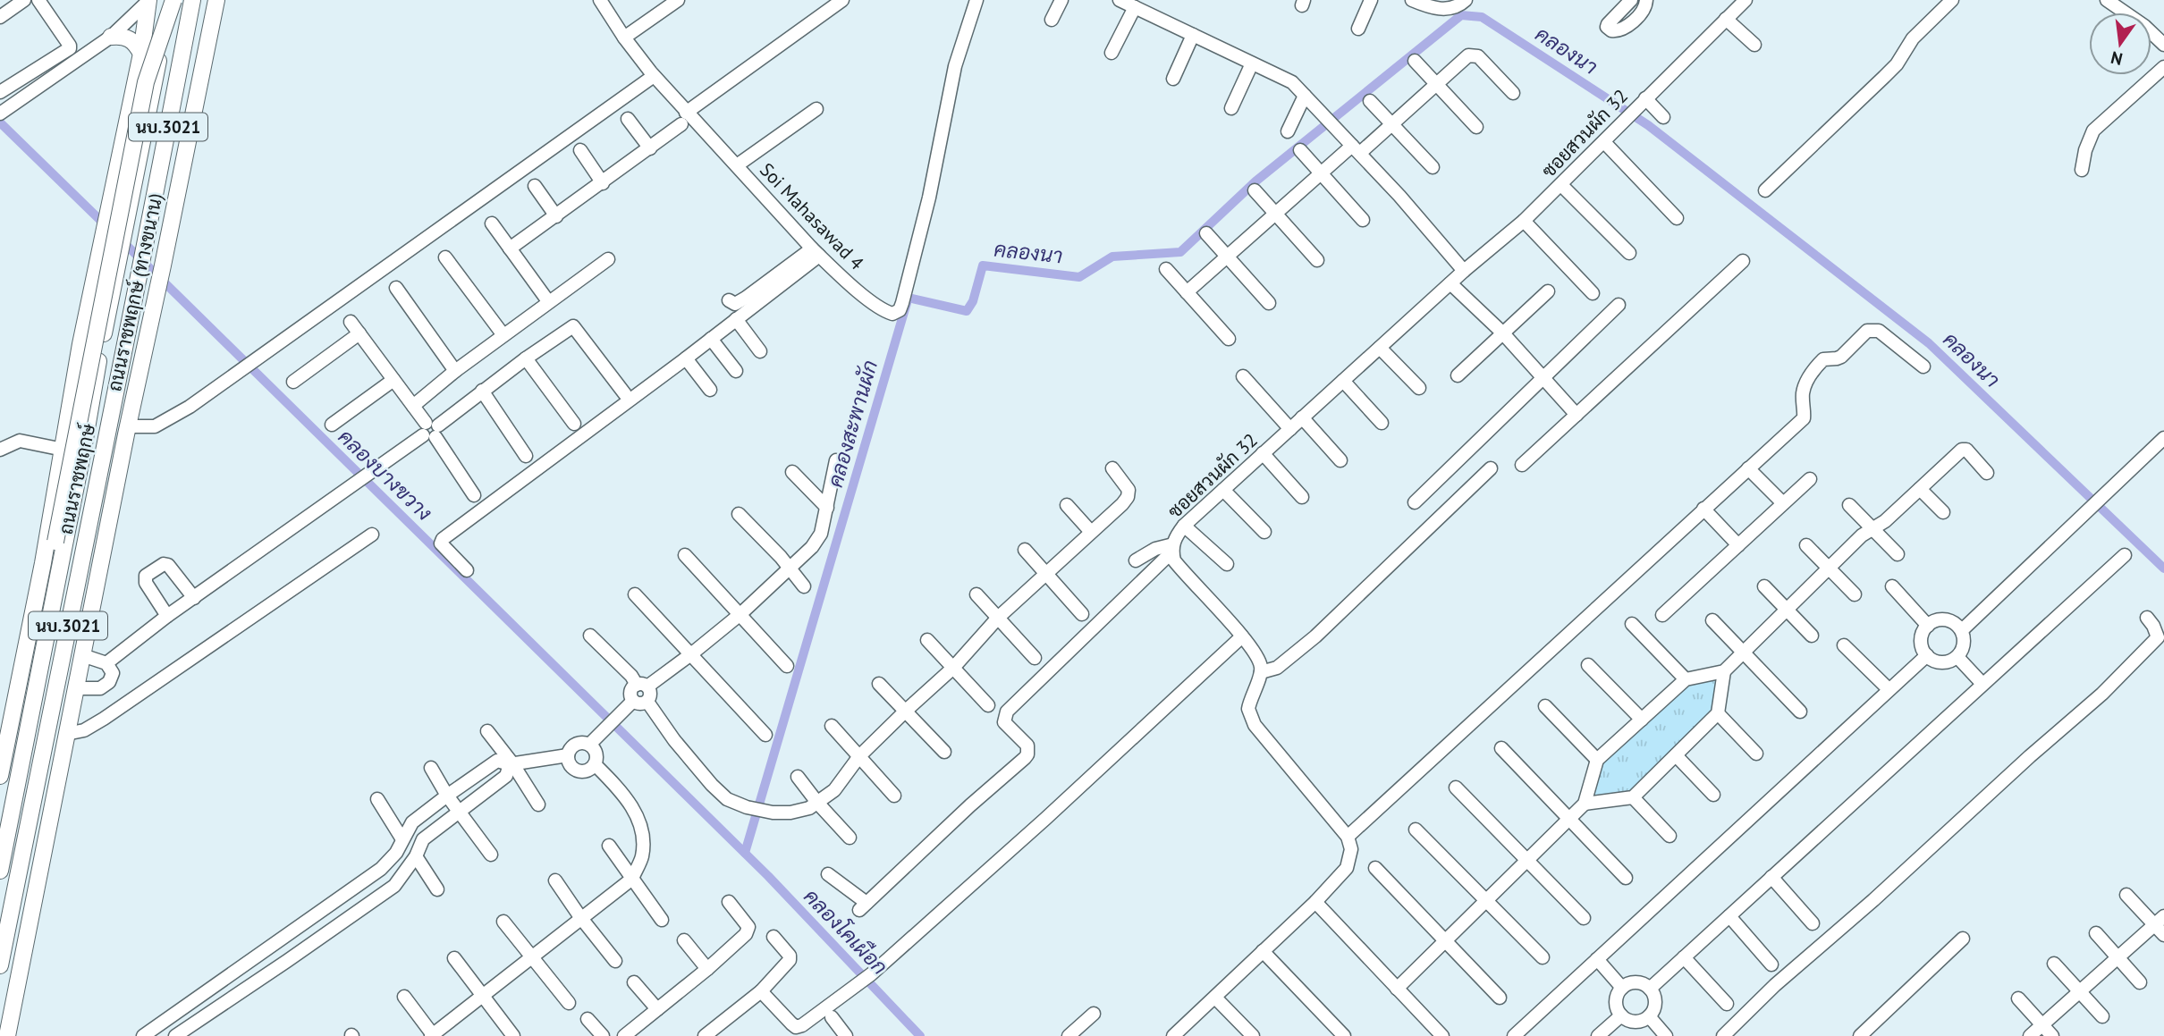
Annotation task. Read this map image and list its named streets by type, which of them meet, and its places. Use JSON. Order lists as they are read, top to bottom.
{
  "streets": {
    "main road": ["นบ.3021", "ถนนราชพฤกษ์ (ทางขนาน)", "ถนนราชพฤกษ์"],
    "street": ["ซอยสวนผัก 32", "Soi Mahasawad 4"]
  },
  "water": [
    "คลองนา",
    "คลองสะพานผัก",
    "คลองบางขวาง",
    "คลองโคเผือก"
  ],
  "north": "bottom"
}
